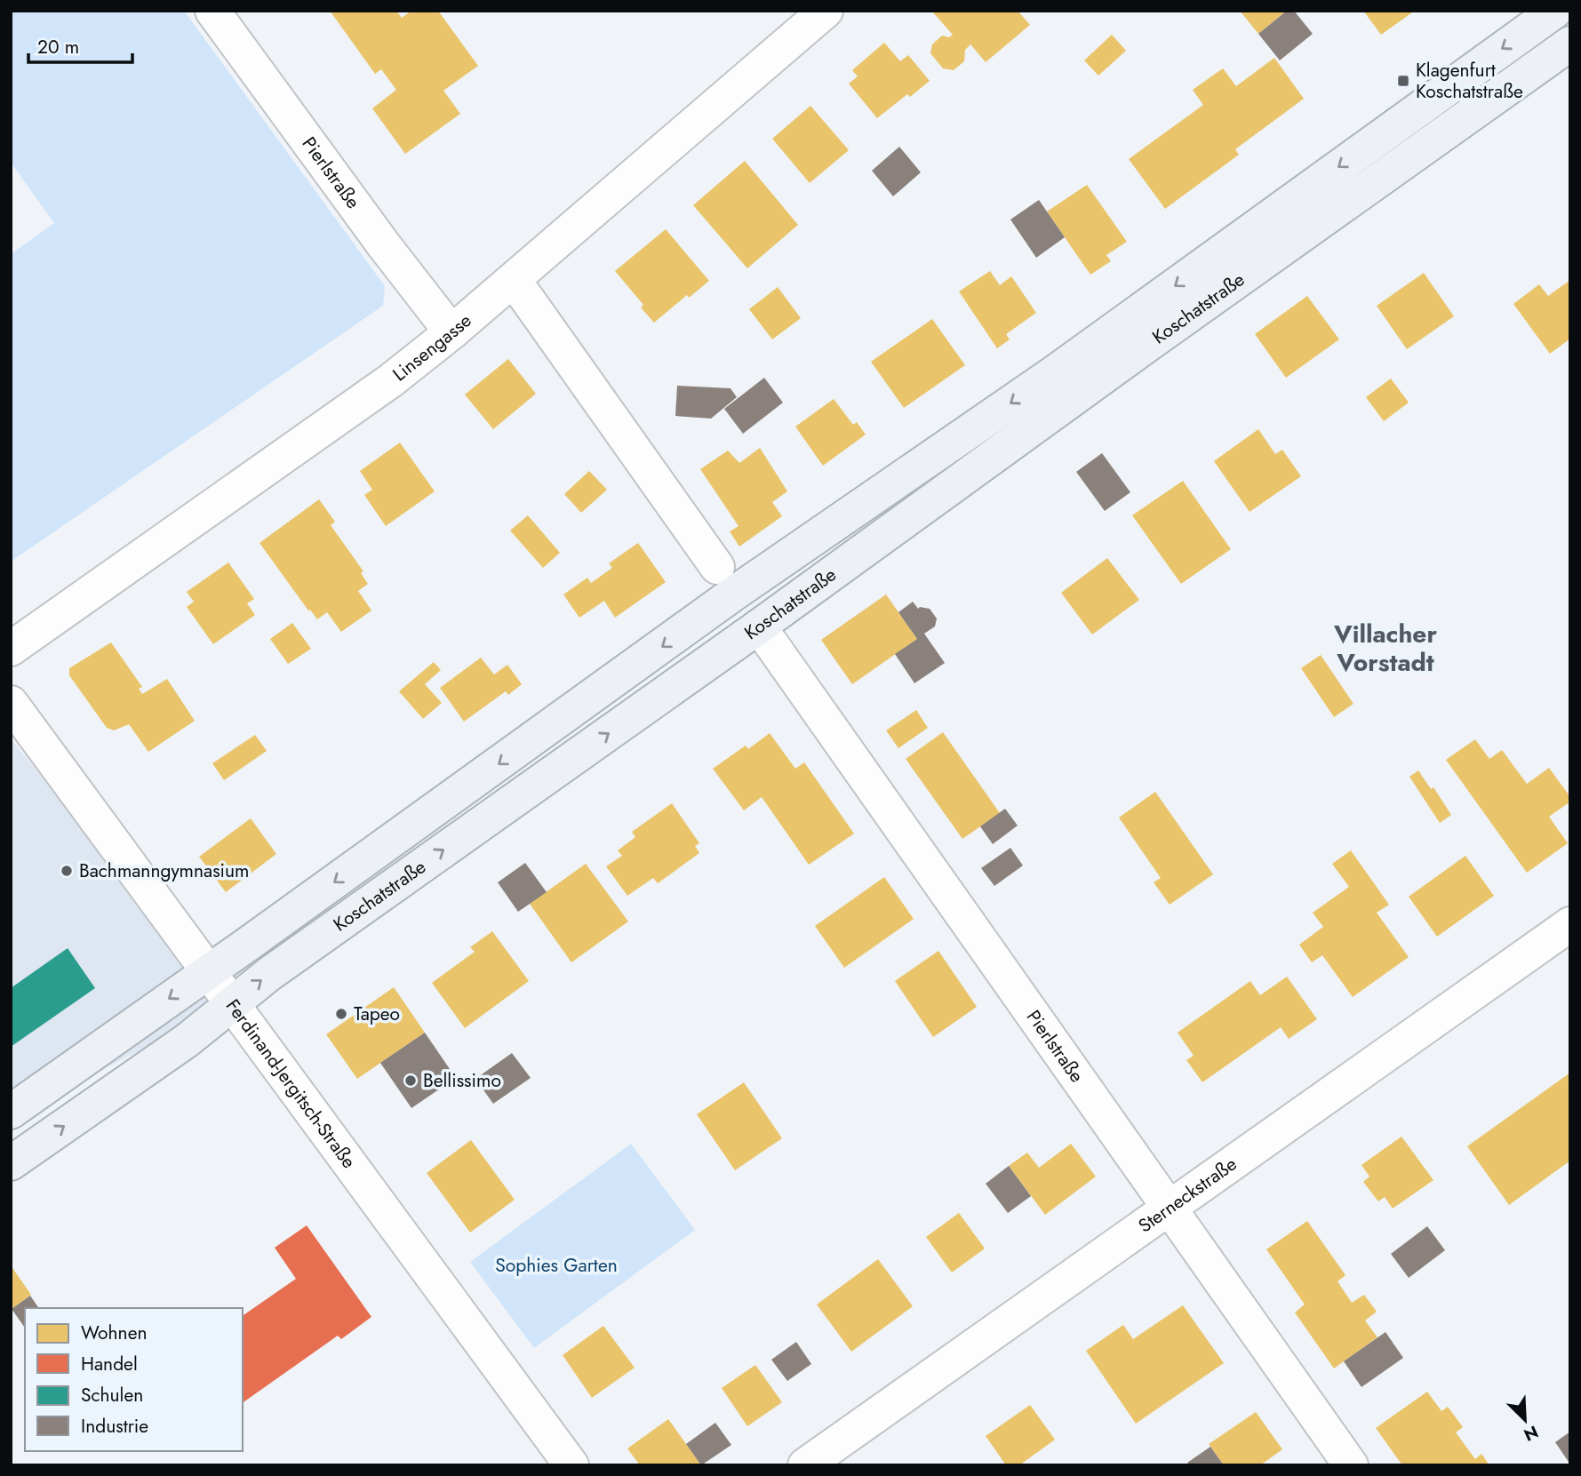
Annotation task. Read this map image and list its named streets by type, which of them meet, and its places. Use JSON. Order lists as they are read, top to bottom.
{
  "streets": {
    "main road": ["Koschatstraße"],
    "street": [
      "Pierlstraße",
      "Linsengasse",
      "Ferdinand-Jergitsch-Straße",
      "Sterneckstraße"
    ]
  },
  "crossings": [
    ["Pierlstraße", "Koschatstraße"],
    ["Pierlstraße", "Linsengasse"],
    ["Pierlstraße", "Sterneckstraße"],
    ["Koschatstraße", "Ferdinand-Jergitsch-Straße"]
  ],
  "districts": ["Villacher Vorstadt"],
  "parks": ["Sophies Garten"],
  "places": {
    "transit": ["Klagenfurt Koschatstraße"],
    "other": ["Bachmanngymnasium", "Tapeo", "Bellissimo"]
  },
  "legend": [
    "Wohnen",
    "Handel",
    "Schulen",
    "Industrie"
  ],
  "scale_bar": "20 m",
  "north": "bottom right"
}
